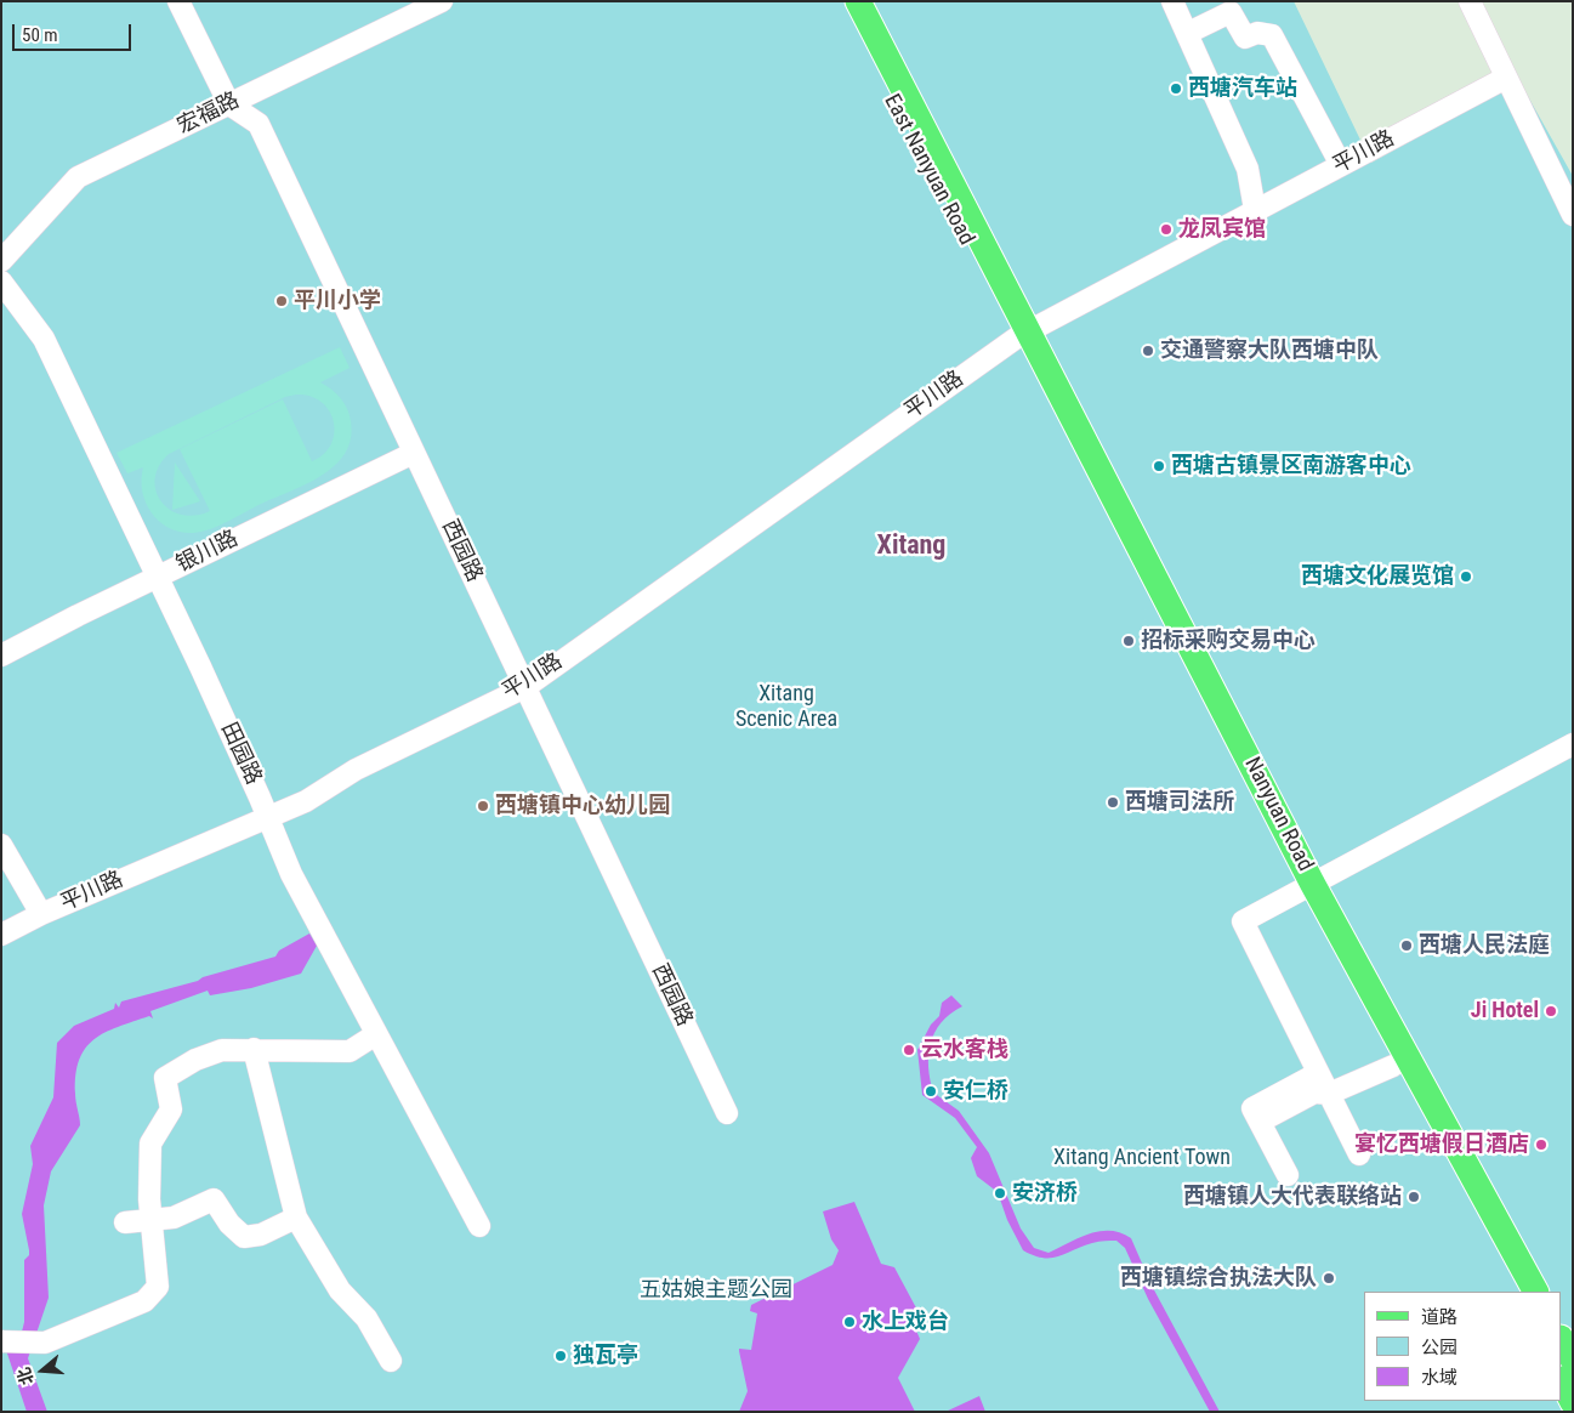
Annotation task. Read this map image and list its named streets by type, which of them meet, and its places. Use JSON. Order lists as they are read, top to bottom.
{
  "streets": {
    "main road": ["East Nanyuan Road", "Nanyuan Road"],
    "street": [
      "宏福路",
      "平川路",
      "西园路",
      "银川路",
      "田园路"
    ]
  },
  "crossings": [
    ["宏福路", "西园路"],
    ["平川路", "East Nanyuan Road"],
    ["平川路", "西园路"],
    ["平川路", "田园路"],
    ["平川路", "Nanyuan Road"],
    ["East Nanyuan Road", "Nanyuan Road"],
    ["西园路", "银川路"],
    ["银川路", "田园路"]
  ],
  "districts": ["Xitang"],
  "parks": ["Xitang Scenic Area", "Xitang Ancient Town", "五姑娘主题公园"],
  "places": [
    "西塘汽车站",
    "龙凤宾馆",
    "平川小学",
    "交通警察大队西塘中队",
    "西塘古镇景区南游客中心",
    "西塘文化展览馆",
    "招标采购交易中心",
    "西塘司法所",
    "西塘镇中心幼儿园",
    "西塘人民法庭",
    "Ji Hotel",
    "云水客栈",
    "安仁桥",
    "宴忆西塘假日酒店",
    "安济桥",
    "西塘镇人大代表联络站",
    "西塘镇综合执法大队",
    "水上戏台",
    "独瓦亭"
  ],
  "legend": ["道路", "公园", "水域"],
  "scale_bar": "50 m",
  "north": "left"
}
